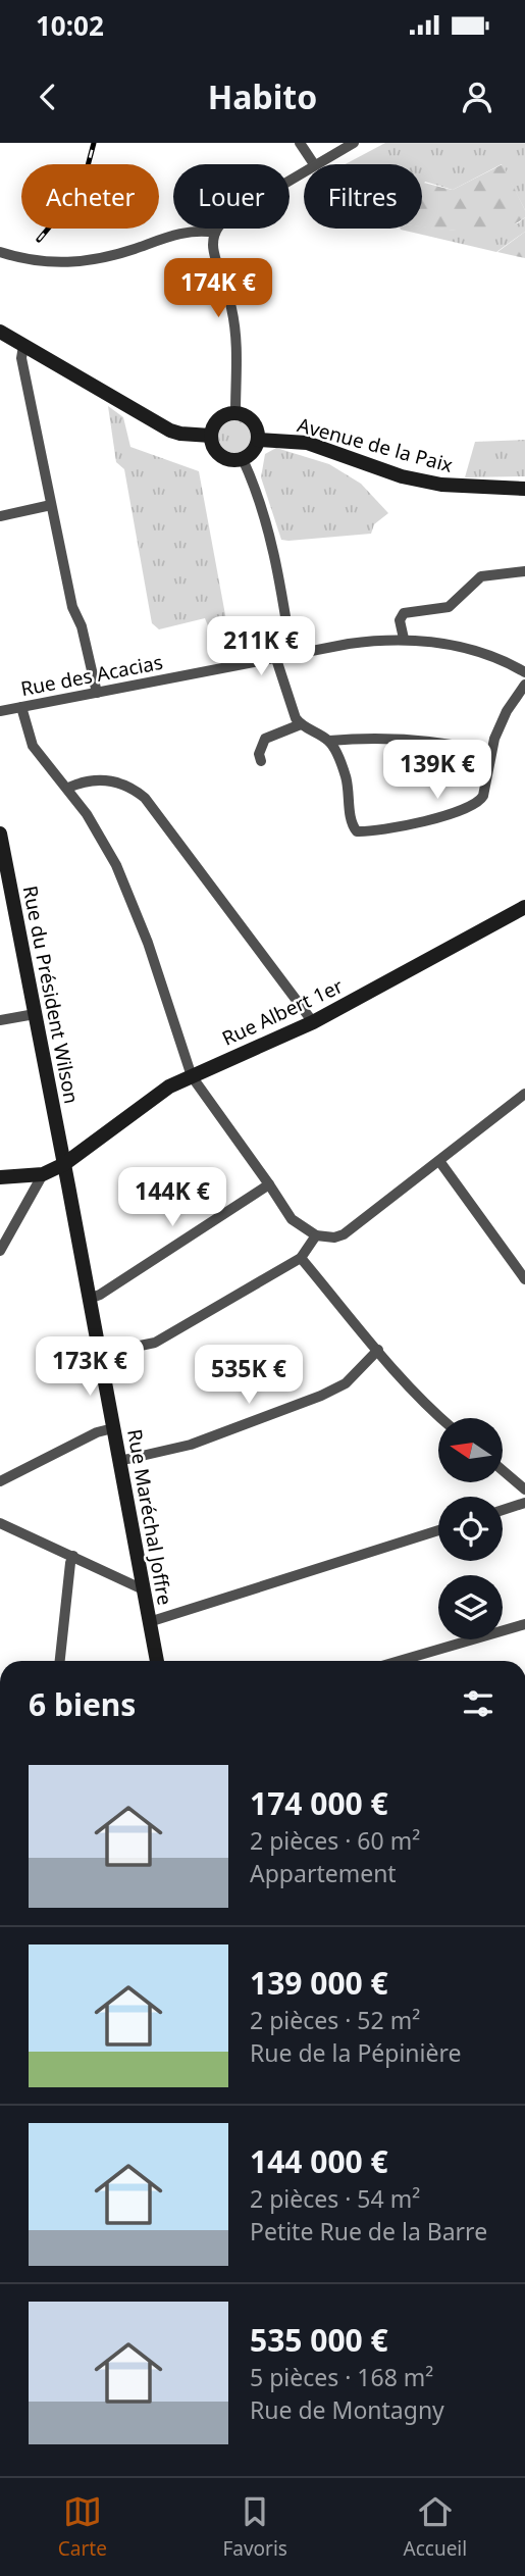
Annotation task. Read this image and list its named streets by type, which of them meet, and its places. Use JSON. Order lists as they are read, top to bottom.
{
  "streets": {
    "main road": [
      "Avenue de la Paix",
      "Rue du Président Wilson",
      "Rue Albert 1er",
      "Rue Maréchal Joffre"
    ],
    "street": ["Rue des Acacias"]
  },
  "crossings": [
    ["Rue du Président Wilson", "Rue Albert 1er"],
    ["Rue du Président Wilson", "Rue Maréchal Joffre"],
    ["Rue Albert 1er", "Rue Maréchal Joffre"]
  ],
  "north": "left",
  "page": {
    "status": "10:02",
    "header": "Habito",
    "chip": ["Acheter", "Louer", "Filtres"],
    "price": [
      "174K €",
      "211K €",
      "139K €",
      "144K €",
      "173K €",
      "535K €"
    ],
    "heading": "6 biens",
    "list": [
      {
        "name": "174 000 €",
        "note": "2 pièces · 60 m² · Appartement"
      },
      {
        "name": "139 000 €",
        "note": "2 pièces · 52 m² · Rue de la Pépinière"
      },
      {
        "name": "144 000 €",
        "note": "2 pièces · 54 m² · Petite Rue de la Barre"
      },
      {
        "name": "535 000 €",
        "note": "5 pièces · 168 m² · Rue de Montagny"
      }
    ],
    "tabs": ["Carte", "Favoris", "Accueil"]
  }
}
